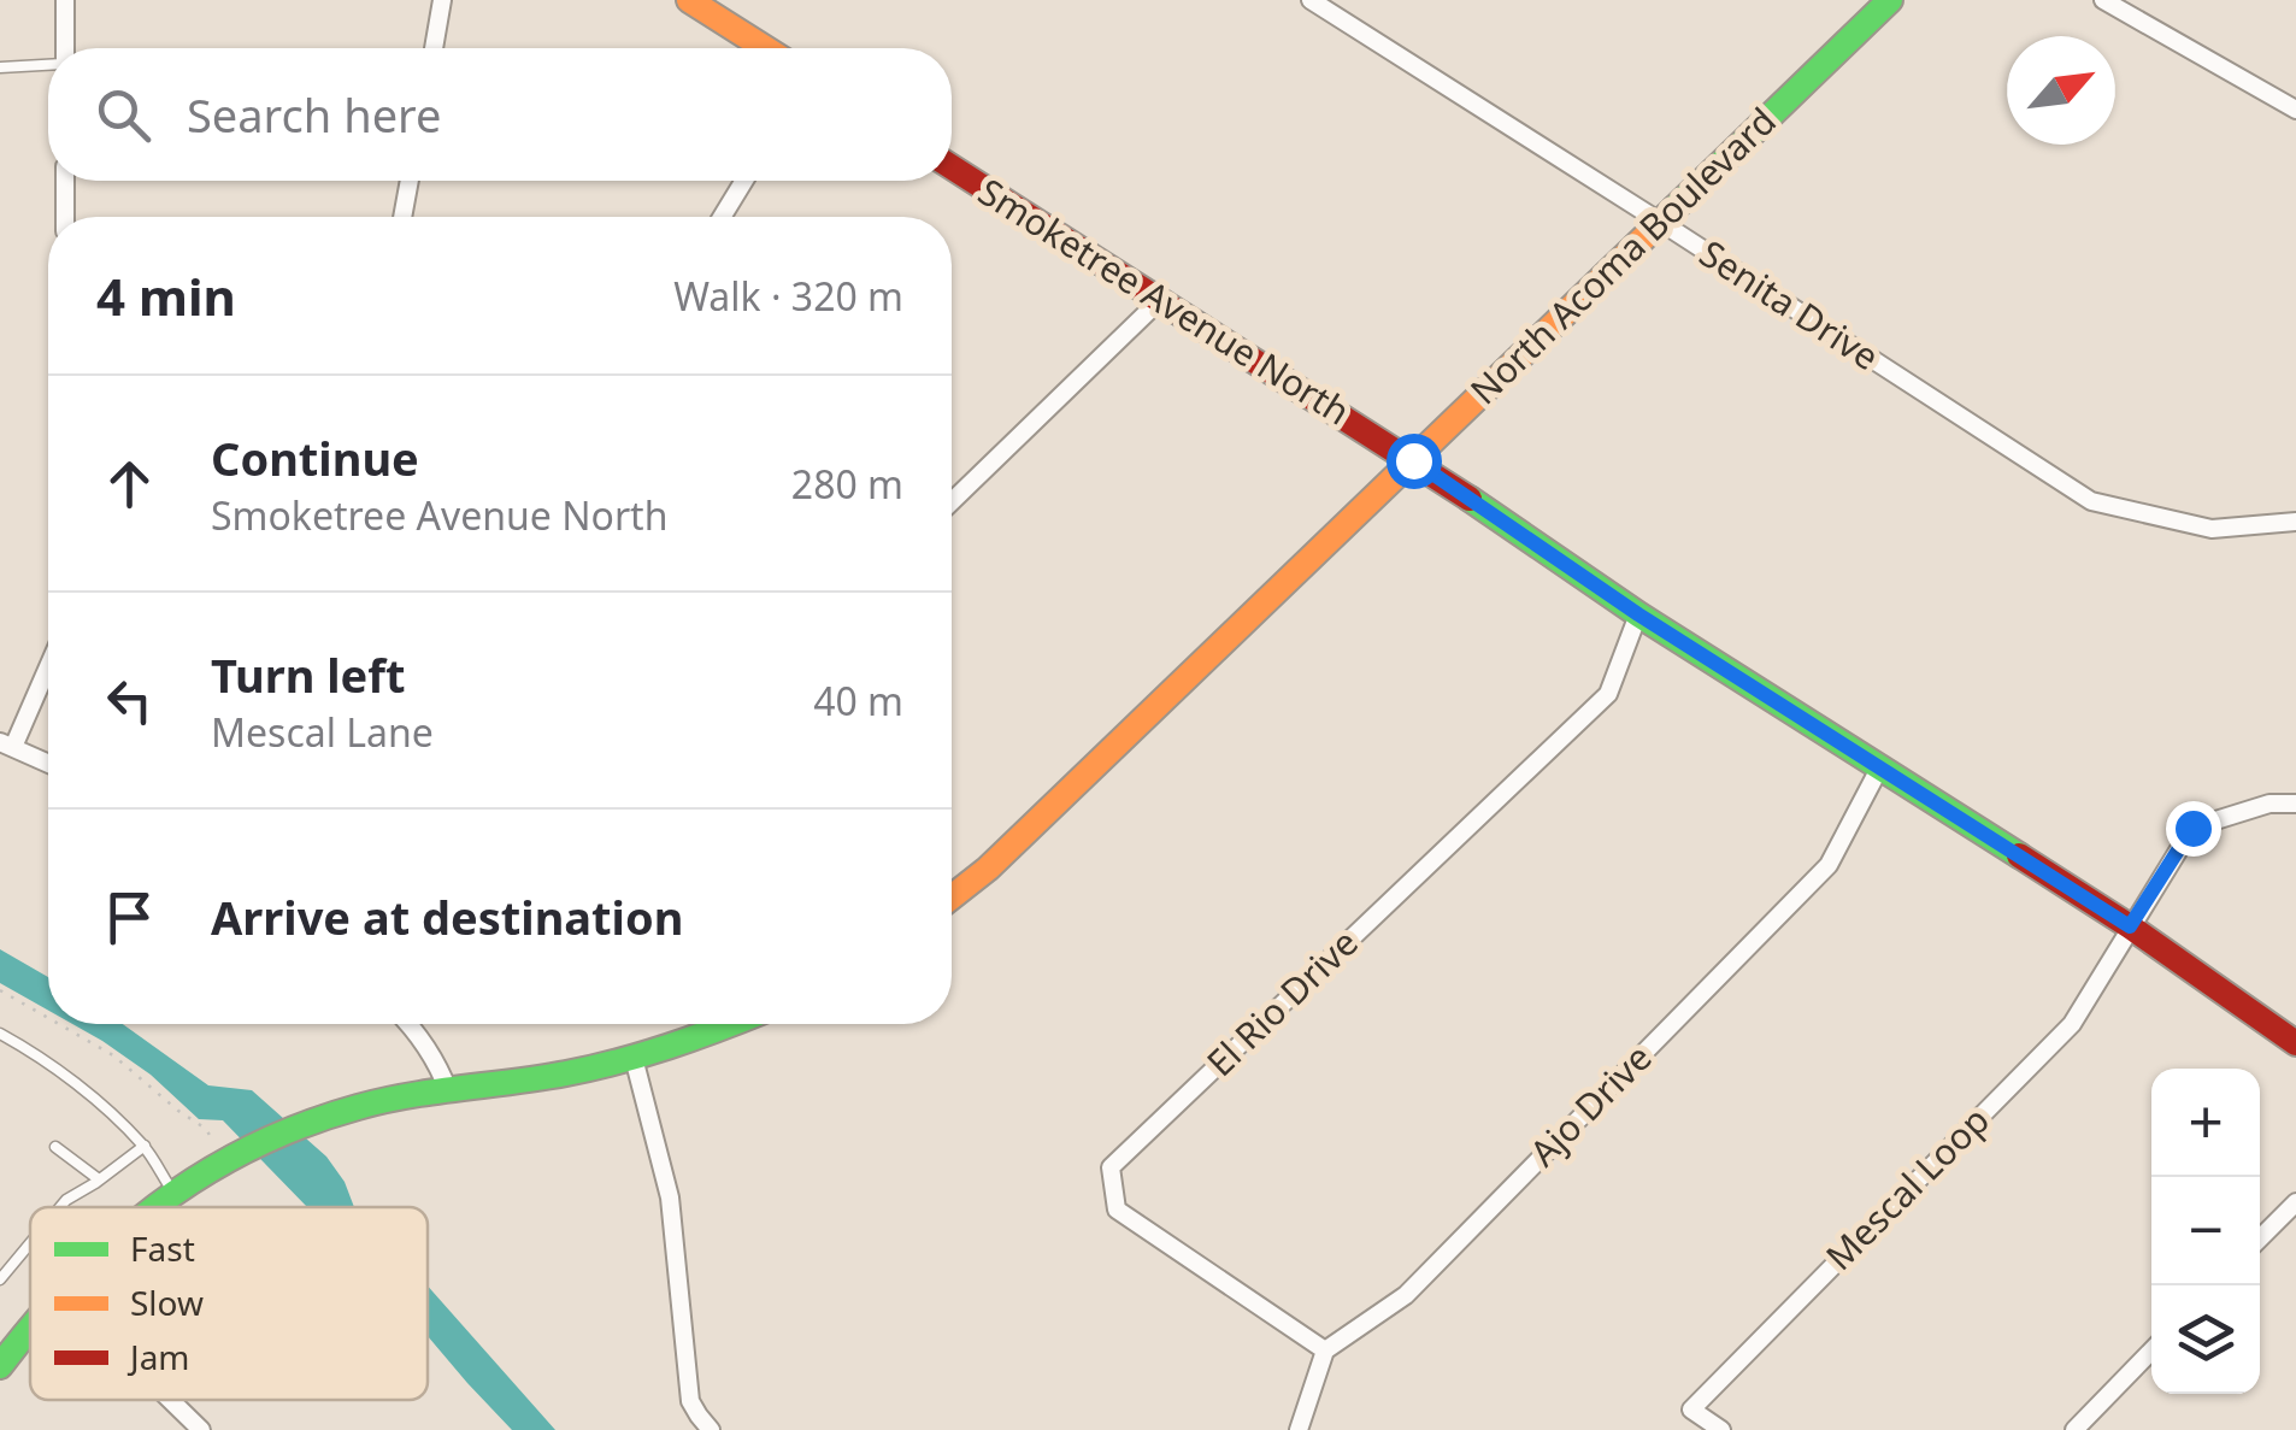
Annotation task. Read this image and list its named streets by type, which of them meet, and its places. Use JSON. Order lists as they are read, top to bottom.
{
  "streets": {
    "main road": ["North Acoma Boulevard", "Smoketree Avenue North"],
    "street": [
      "Senita Drive",
      "El Rio Drive",
      "Ajo Drive",
      "Mescal Loop"
    ]
  },
  "crossings": [
    ["North Acoma Boulevard", "Smoketree Avenue North"],
    ["North Acoma Boulevard", "Senita Drive"],
    ["Smoketree Avenue North", "El Rio Drive"],
    ["Smoketree Avenue North", "Ajo Drive"],
    ["Smoketree Avenue North", "Mescal Loop"],
    ["El Rio Drive", "Ajo Drive"]
  ],
  "legend": ["Fast", "Slow", "Jam"],
  "north": "top right",
  "page": {
    "search": "Search here",
    "heading": ["4 min", "Walk · 320 m"],
    "list": [
      ["Continue", "Smoketree Avenue North", "280 m"],
      ["Turn left", "Mescal Lane", "40 m"],
      "Arrive at destination"
    ],
    "map_buttons": ["+", "−"]
  }
}
